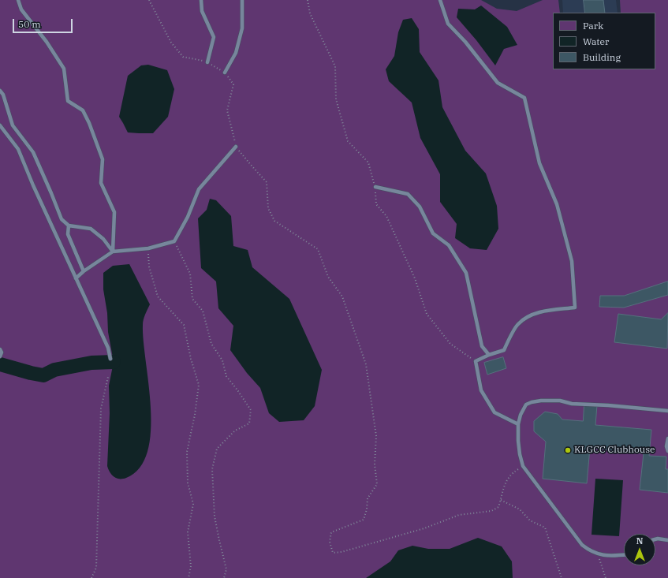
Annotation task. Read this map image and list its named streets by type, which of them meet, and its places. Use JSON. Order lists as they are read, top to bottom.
{
  "places": ["KLGCC Clubhouse"],
  "legend": ["Park", "Water", "Building"],
  "scale_bar": "50 m",
  "north": "top"
}
